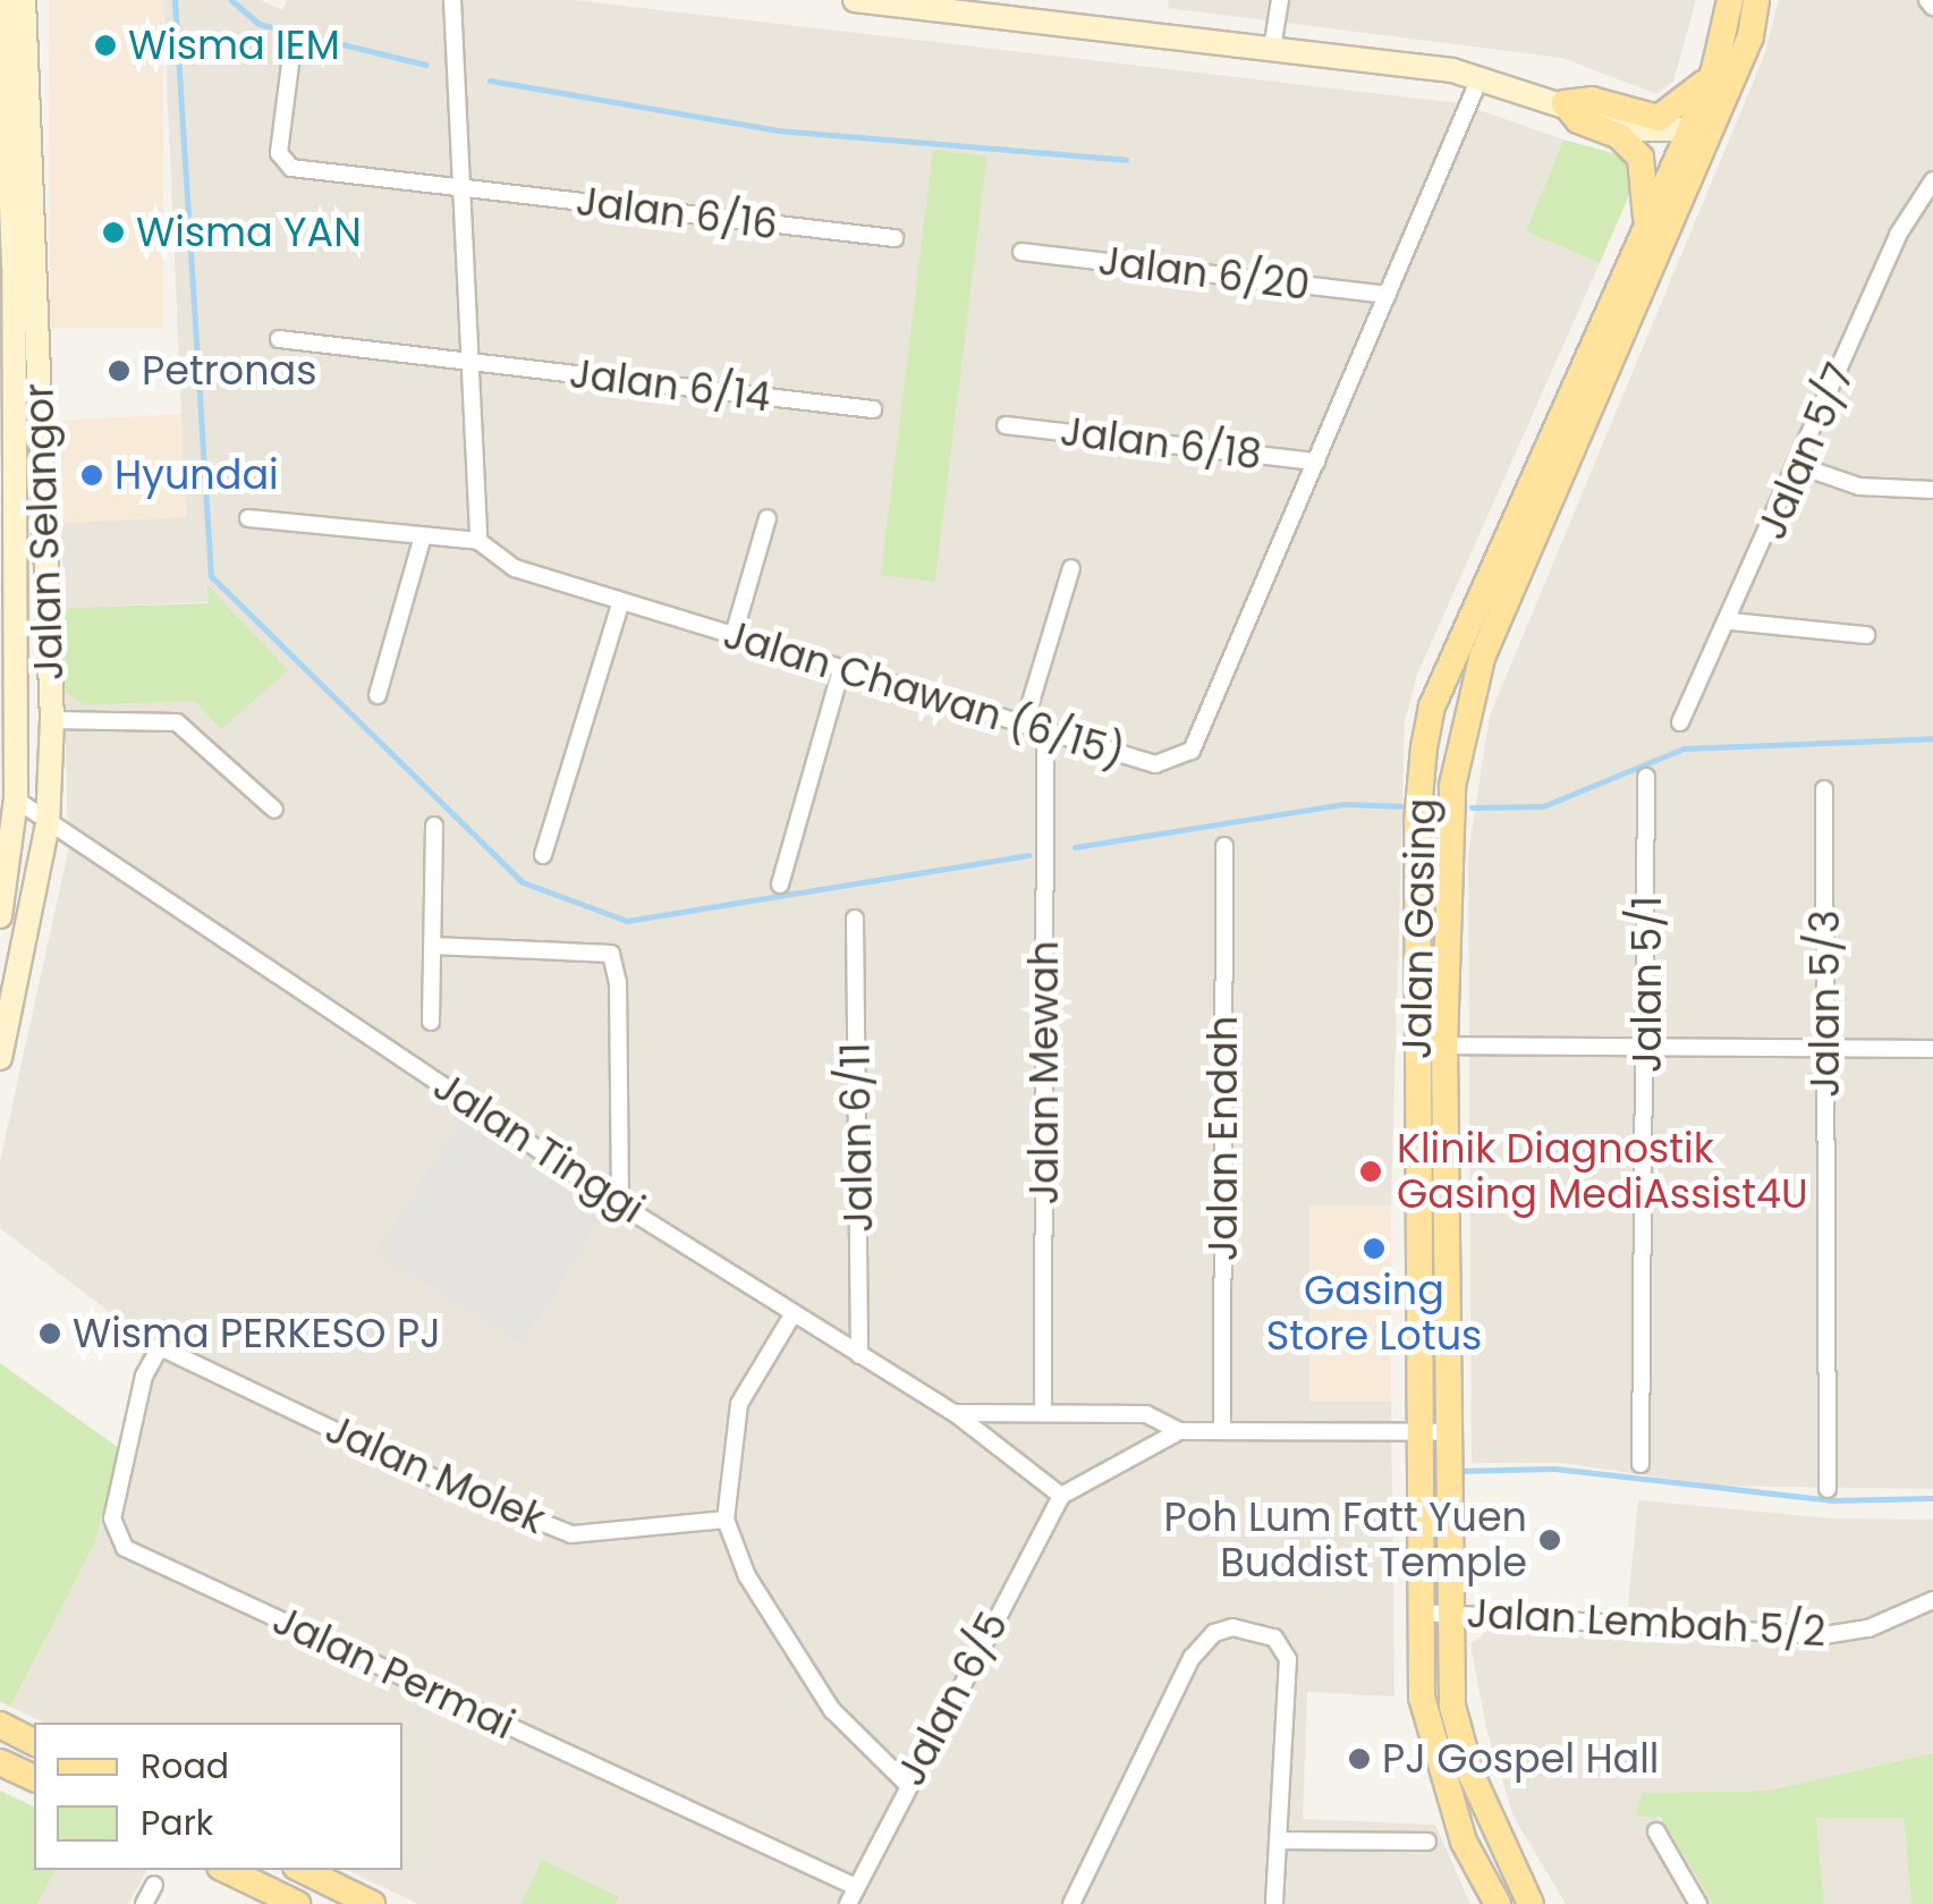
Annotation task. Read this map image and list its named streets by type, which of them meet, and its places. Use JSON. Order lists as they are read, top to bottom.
{
  "streets": {
    "main road": ["Jalan Selangor", "Jalan Gasing"],
    "street": [
      "Jalan 6/16",
      "Jalan 6/20",
      "Jalan 6/14",
      "Jalan 6/18",
      "Jalan 5/7",
      "Jalan Chawan (6/15)",
      "Jalan 5/1",
      "Jalan 5/3",
      "Jalan Mewah",
      "Jalan 6/11",
      "Jalan Endah",
      "Jalan Tinggi",
      "Jalan Molek",
      "Jalan Lembah 5/2",
      "Jalan Permai",
      "Jalan 6/5"
    ]
  },
  "crossings": [
    ["Jalan 6/20", "Jalan Chawan (6/15)"],
    ["Jalan 6/18", "Jalan Chawan (6/15)"],
    ["Jalan Selangor", "Jalan Tinggi"],
    ["Jalan Chawan (6/15)", "Jalan Mewah"],
    ["Jalan Gasing", "Jalan Lembah 5/2"],
    ["Jalan 6/11", "Jalan Tinggi"],
    ["Jalan Tinggi", "Jalan 6/5"],
    ["Jalan Molek", "Jalan Permai"],
    ["Jalan Permai", "Jalan 6/5"]
  ],
  "places": [
    "Wisma IEM",
    "Wisma YAN",
    "Petronas",
    "Hyundai",
    "Klinik Diagnostik Gasing MediAssist4U",
    "Gasing Store Lotus",
    "Wisma PERKESO PJ",
    "Poh Lum Fatt Yuen Buddist Temple",
    "PJ Gospel Hall"
  ],
  "legend": ["Road", "Park"]
}
